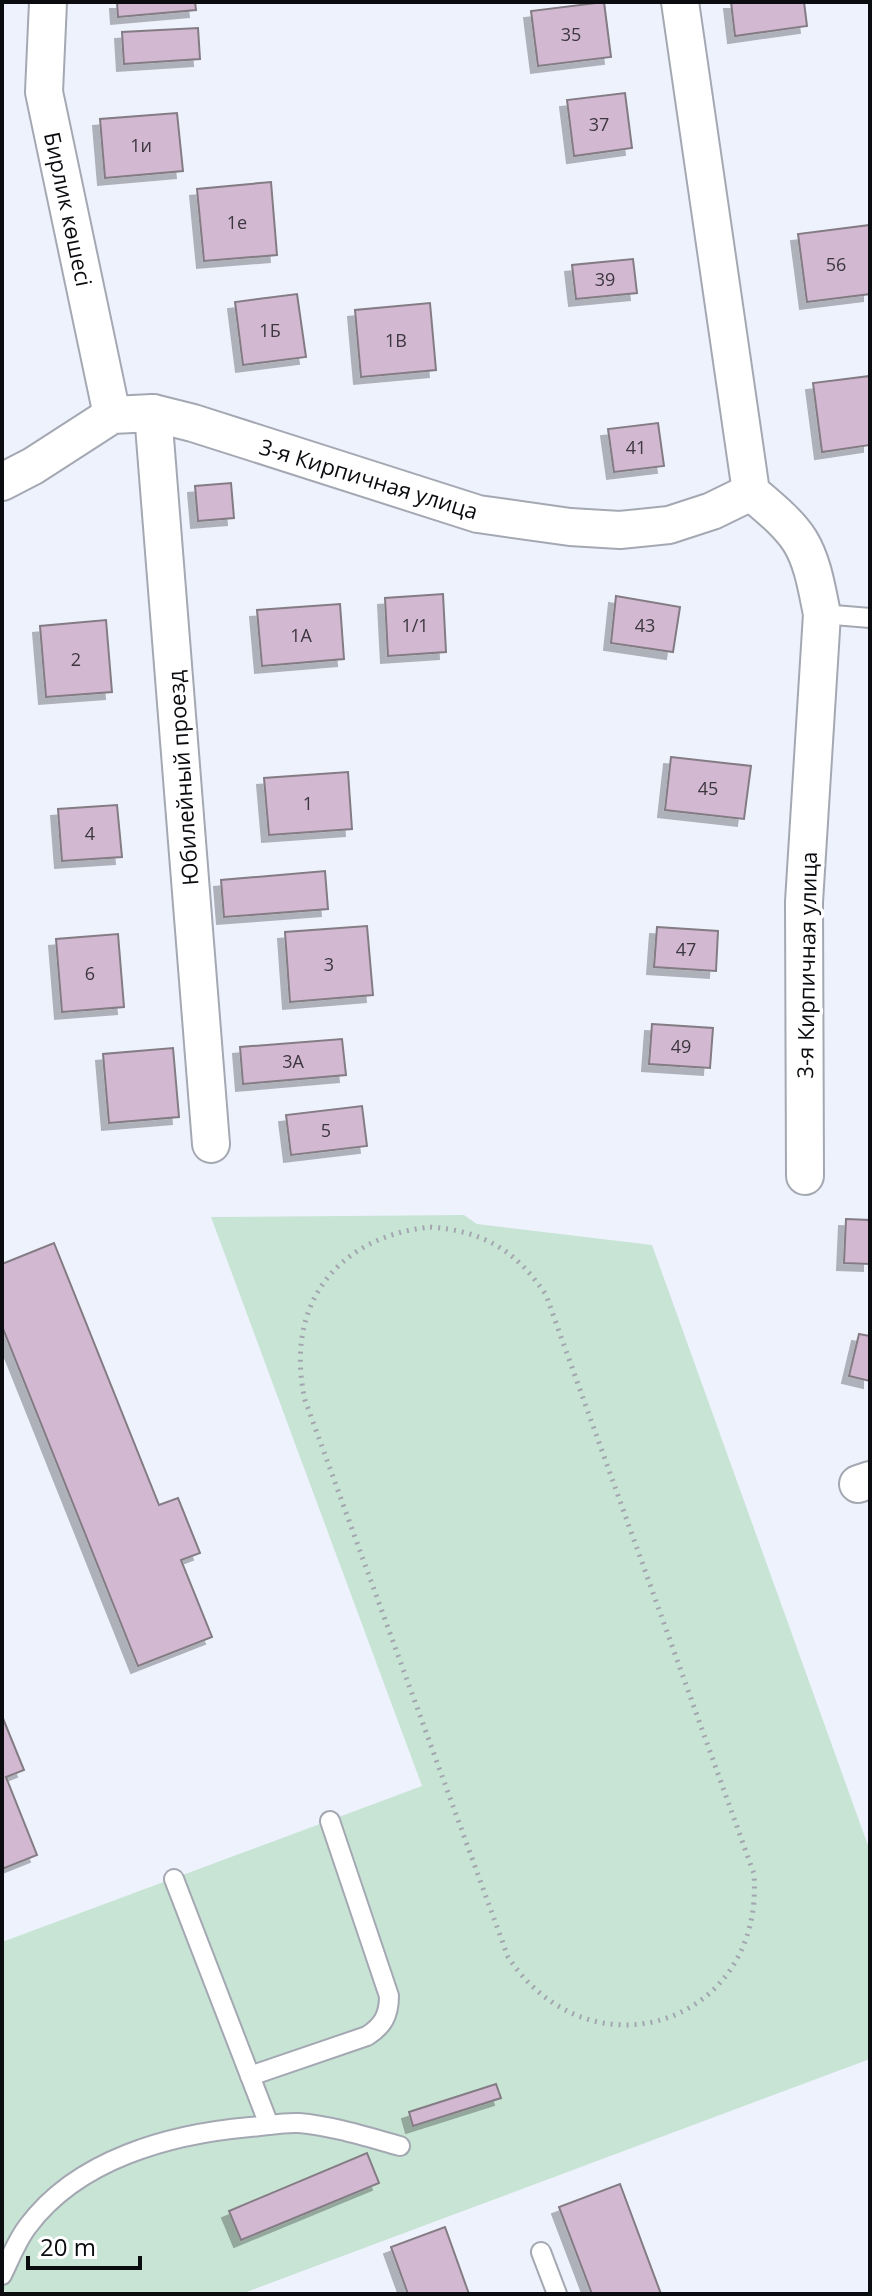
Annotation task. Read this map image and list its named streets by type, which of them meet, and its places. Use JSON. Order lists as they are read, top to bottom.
{
  "streets": {
    "street": ["Бирлик көшесі", "3-я Кирпичная улица", "Юбилейный проезд"]
  },
  "crossings": [
    ["Бирлик көшесі", "3-я Кирпичная улица"],
    ["3-я Кирпичная улица", "Юбилейный проезд"]
  ],
  "house_numbers": [
    "35",
    "37",
    "1и",
    "1е",
    "56",
    "39",
    "1Б",
    "1В",
    "41",
    "1/1",
    "43",
    "1А",
    "2",
    "45",
    "1",
    "4",
    "47",
    "3",
    "6",
    "49",
    "3А",
    "5"
  ],
  "scale_bar": "20 m"
}
